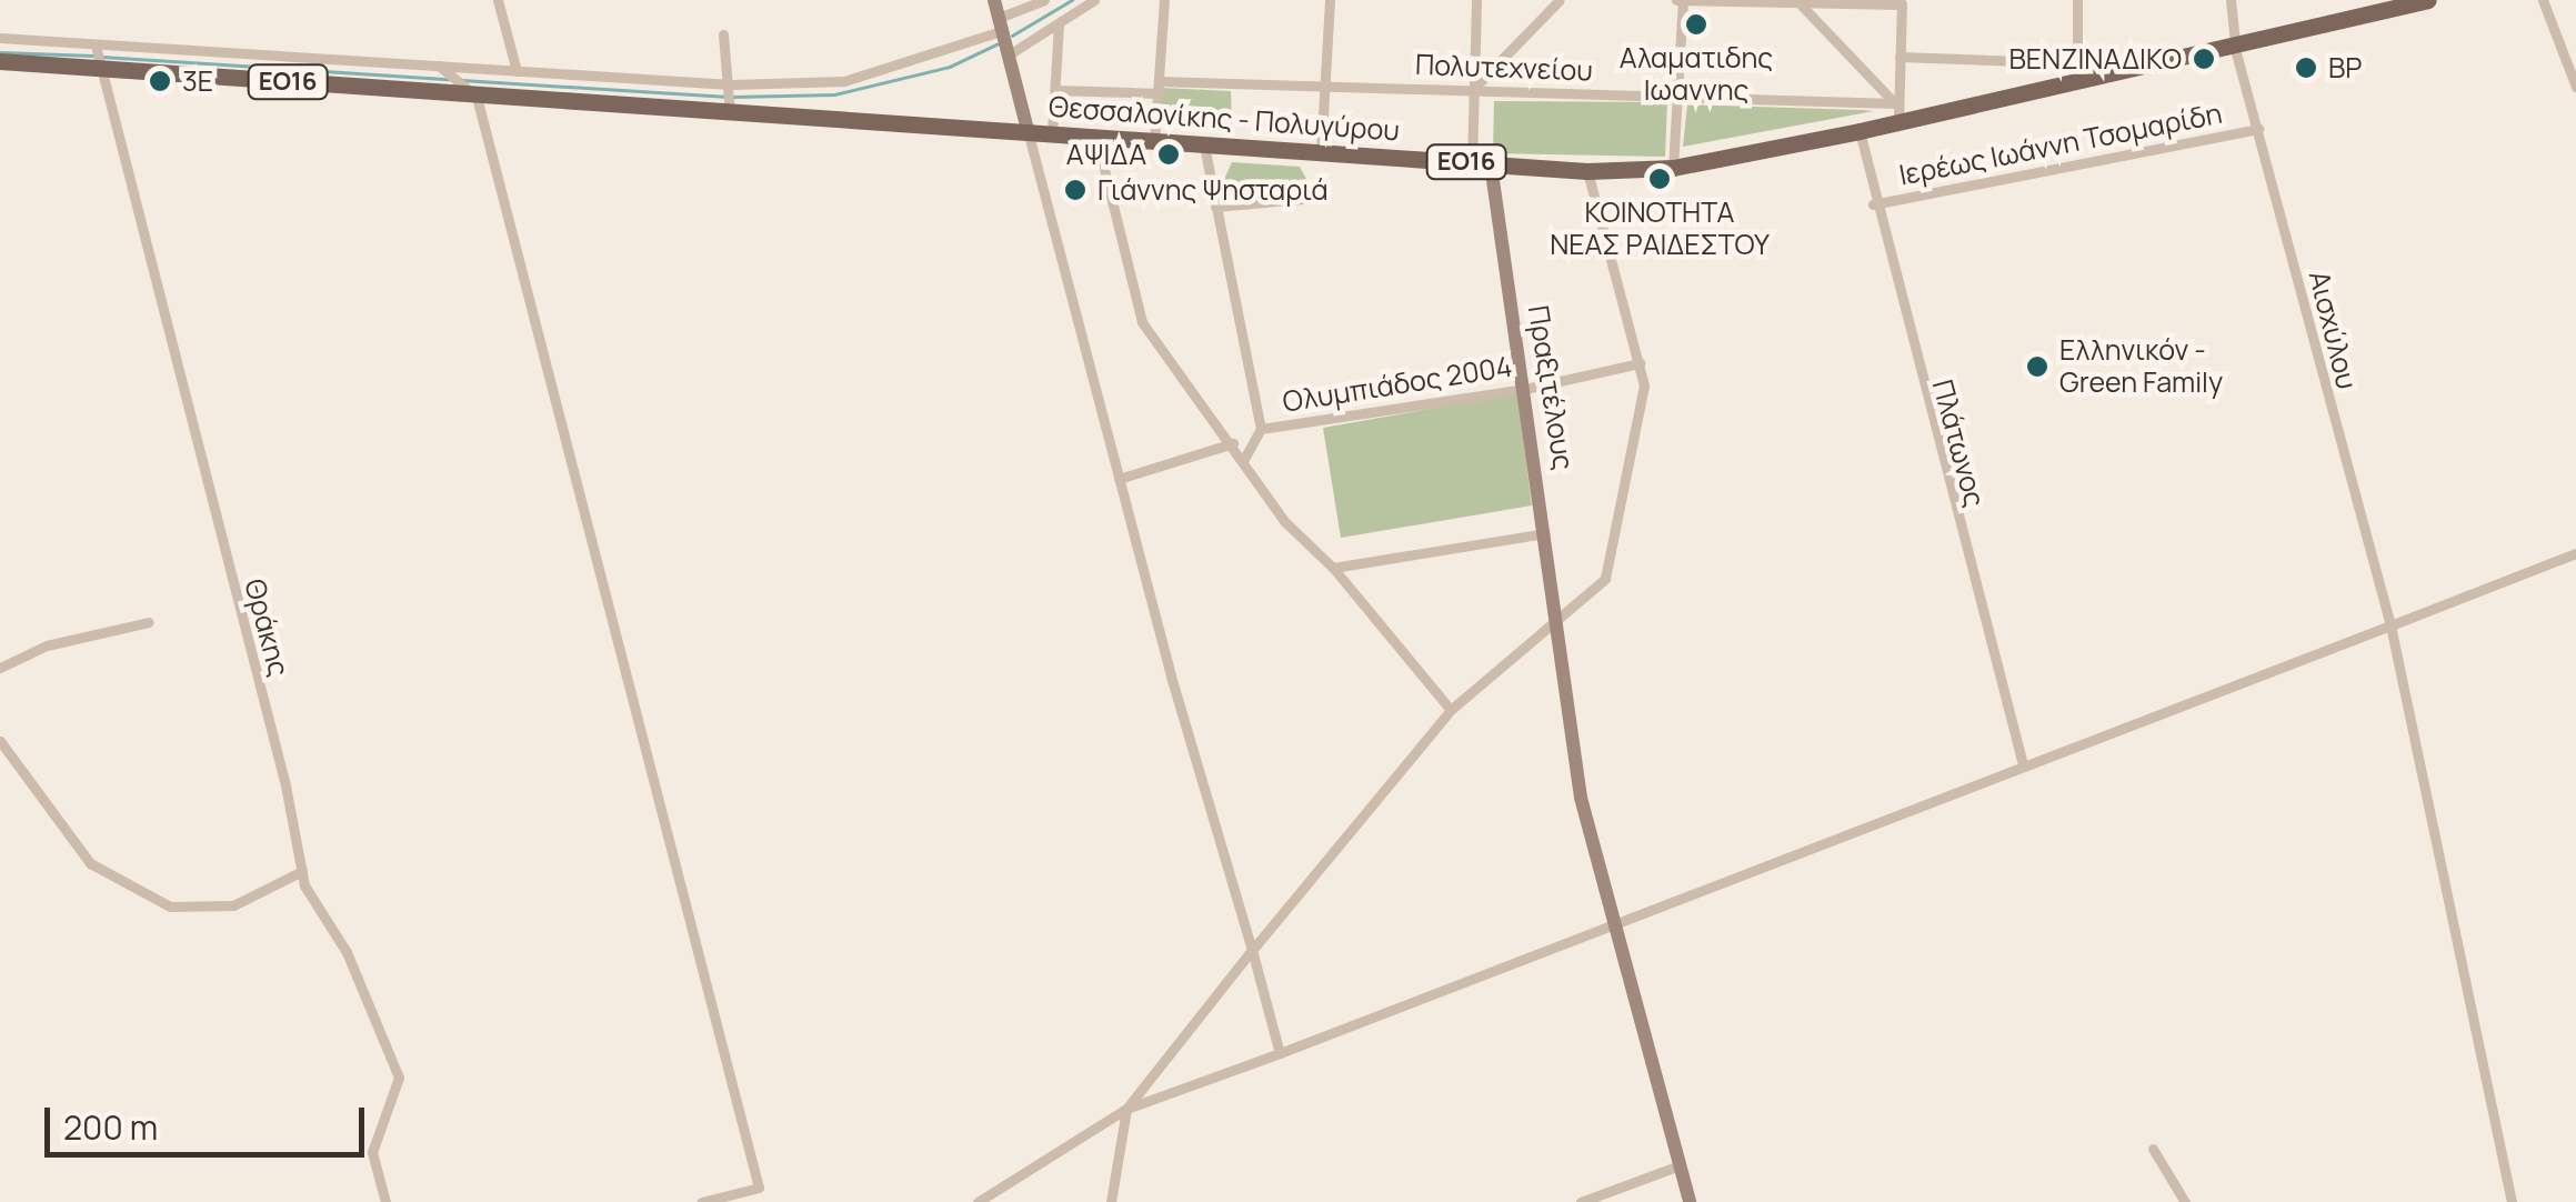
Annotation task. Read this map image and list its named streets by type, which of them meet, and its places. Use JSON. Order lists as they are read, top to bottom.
{
  "streets": {
    "main road": ["ΕΟ16", "Θεσσαλονίκης - Πολυγύρου"],
    "street": [
      "Πολυτεχνείου",
      "Ιερέως Ιωάννη Τσομαρίδη",
      "Αισχύλου",
      "Ολυμπιάδος 2004",
      "Πραξιτέλους",
      "Πλάτωνος",
      "Θράκης"
    ]
  },
  "crossings": [
    ["Πολυτεχνείου", "Θεσσαλονίκης - Πολυγύρου"],
    ["Θεσσαλονίκης - Πολυγύρου", "Αισχύλου"],
    ["Θεσσαλονίκης - Πολυγύρου", "Πραξιτέλους"],
    ["Θεσσαλονίκης - Πολυγύρου", "Πλάτωνος"],
    ["Θεσσαλονίκης - Πολυγύρου", "Θράκης"],
    ["Ιερέως Ιωάννη Τσομαρίδη", "Αισχύλου"],
    ["Ιερέως Ιωάννη Τσομαρίδη", "Πλάτωνος"],
    ["Ολυμπιάδος 2004", "Πραξιτέλους"]
  ],
  "places": [
    "Αλαματιδης Ιωαννης",
    "ΒΕΝΖΙΝΑΔΙΚΟ",
    "BP",
    "3Ε",
    "ΑΨΙΔΑ",
    "ΚΟΙΝΟΤΗΤΑ ΝΕΑΣ ΡΑΙΔΕΣΤΟΥ",
    "Γιάννης Ψησταριά",
    "Ελληνικόν - Green Family"
  ],
  "scale_bar": "200 m"
}
